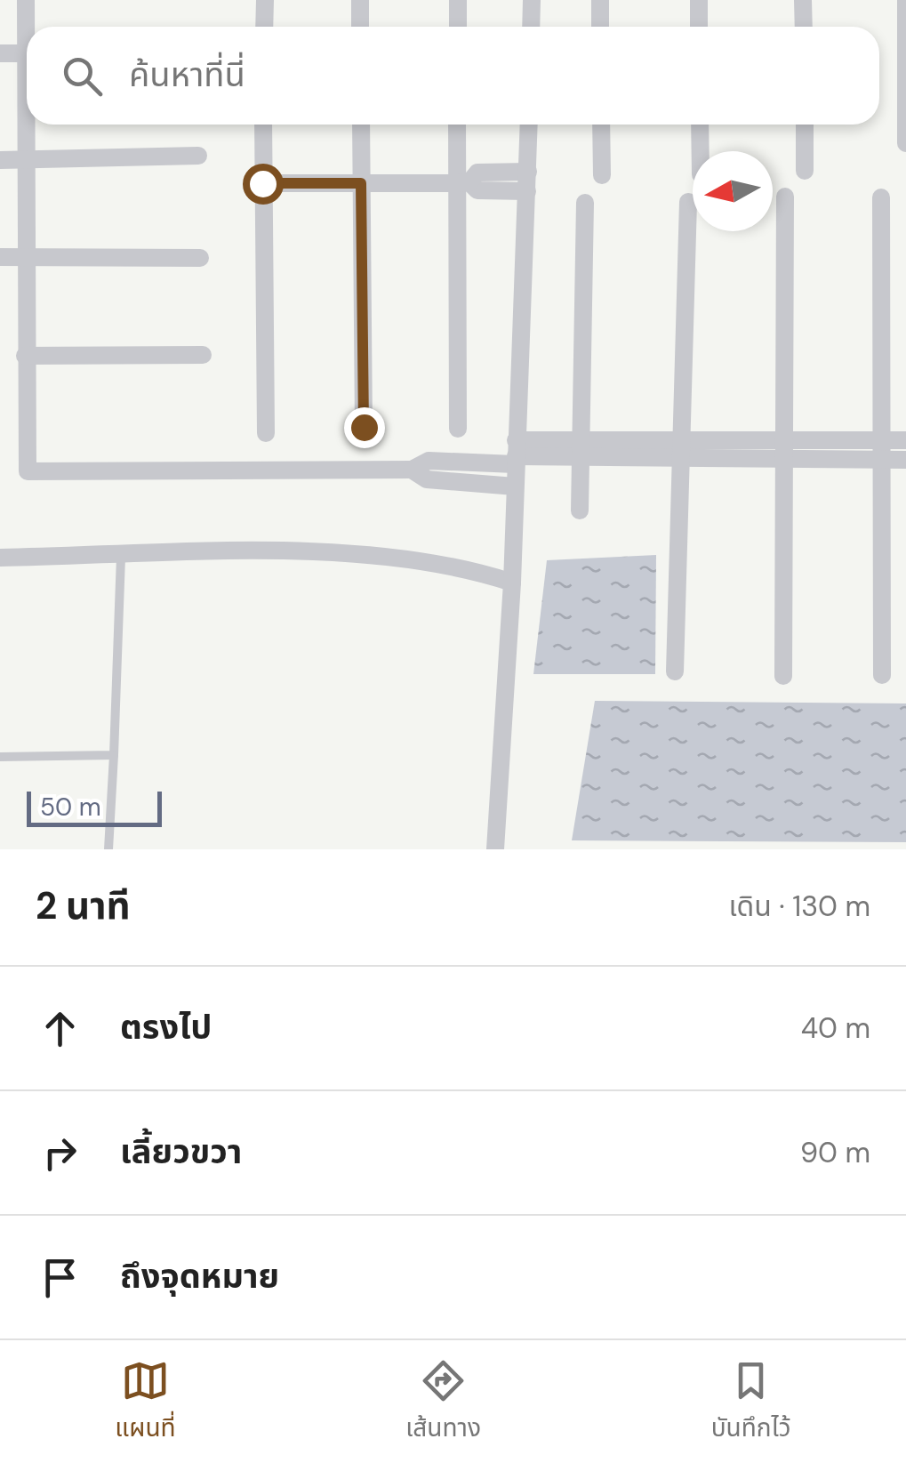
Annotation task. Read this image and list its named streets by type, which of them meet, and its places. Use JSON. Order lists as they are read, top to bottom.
{
  "scale_bar": "50 m",
  "north": "left",
  "page": {
    "search": "ค้นหาที่นี่",
    "scale": "50 m",
    "heading": ["2 นาที", "เดิน · 130 m"],
    "list": [
      ["ตรงไป", "40 m"],
      ["เลี้ยวขวา", "90 m"],
      "ถึงจุดหมาย"
    ],
    "nav": ["แผนที่", "เส้นทาง", "บันทึกไว้"]
  }
}
